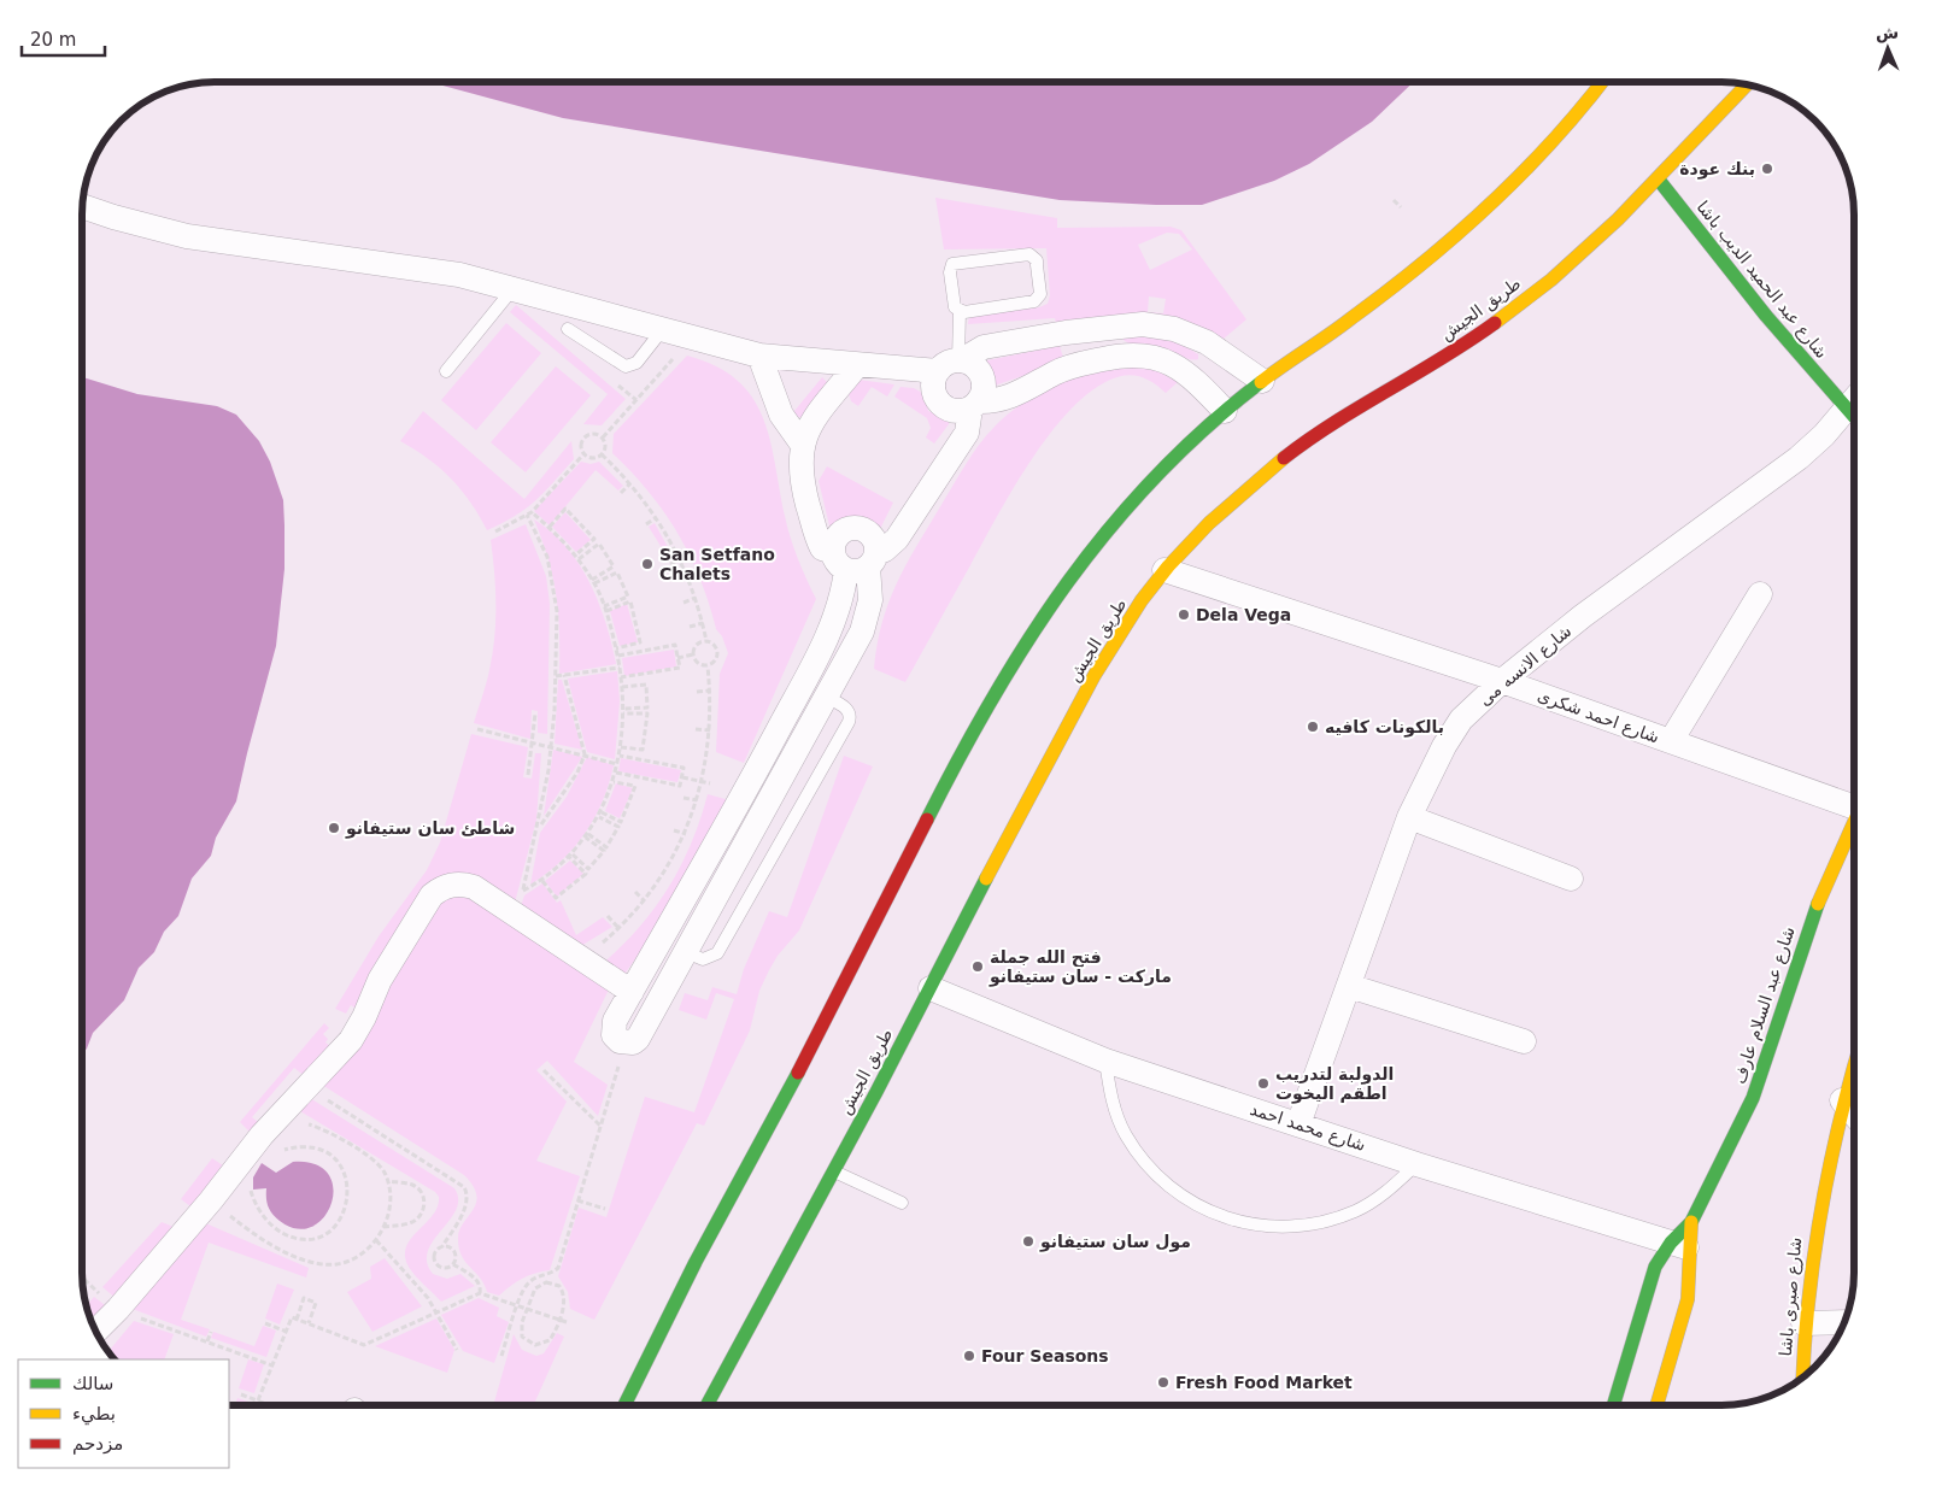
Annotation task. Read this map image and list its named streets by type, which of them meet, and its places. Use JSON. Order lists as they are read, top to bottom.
{
  "streets": {
    "main road": [
      "شارع عبد الحميد الديب باشا",
      "طريق الجيش",
      "شارع عبد السلام عارف",
      "شارع صبرى باشا"
    ],
    "street": ["شارع الانسه مى", "شارع احمد شكرى", "شارع محمد احمد"]
  },
  "crossings": [
    ["شارع عبد الحميد الديب باشا", "طريق الجيش"],
    ["شارع عبد الحميد الديب باشا", "شارع الانسه مى"],
    ["طريق الجيش", "شارع احمد شكرى"],
    ["طريق الجيش", "شارع محمد احمد"],
    ["شارع الانسه مى", "شارع احمد شكرى"],
    ["شارع الانسه مى", "شارع محمد احمد"],
    ["شارع عبد السلام عارف", "شارع محمد احمد"]
  ],
  "places": [
    "بنك عودة",
    "San Setfano Chalets",
    "Dela Vega",
    "بالكونات كافيه",
    "شاطئ سان ستيفانو",
    "فتح الله جملة ماركت - سان ستيفانو",
    "الدولبة لتدريب اطقم اليخوت",
    "مول سان ستيفانو",
    "Four Seasons",
    "Fresh Food Market"
  ],
  "legend": ["سالك", "بطيء", "مزدحم"],
  "scale_bar": "20 m",
  "north": "top"
}
